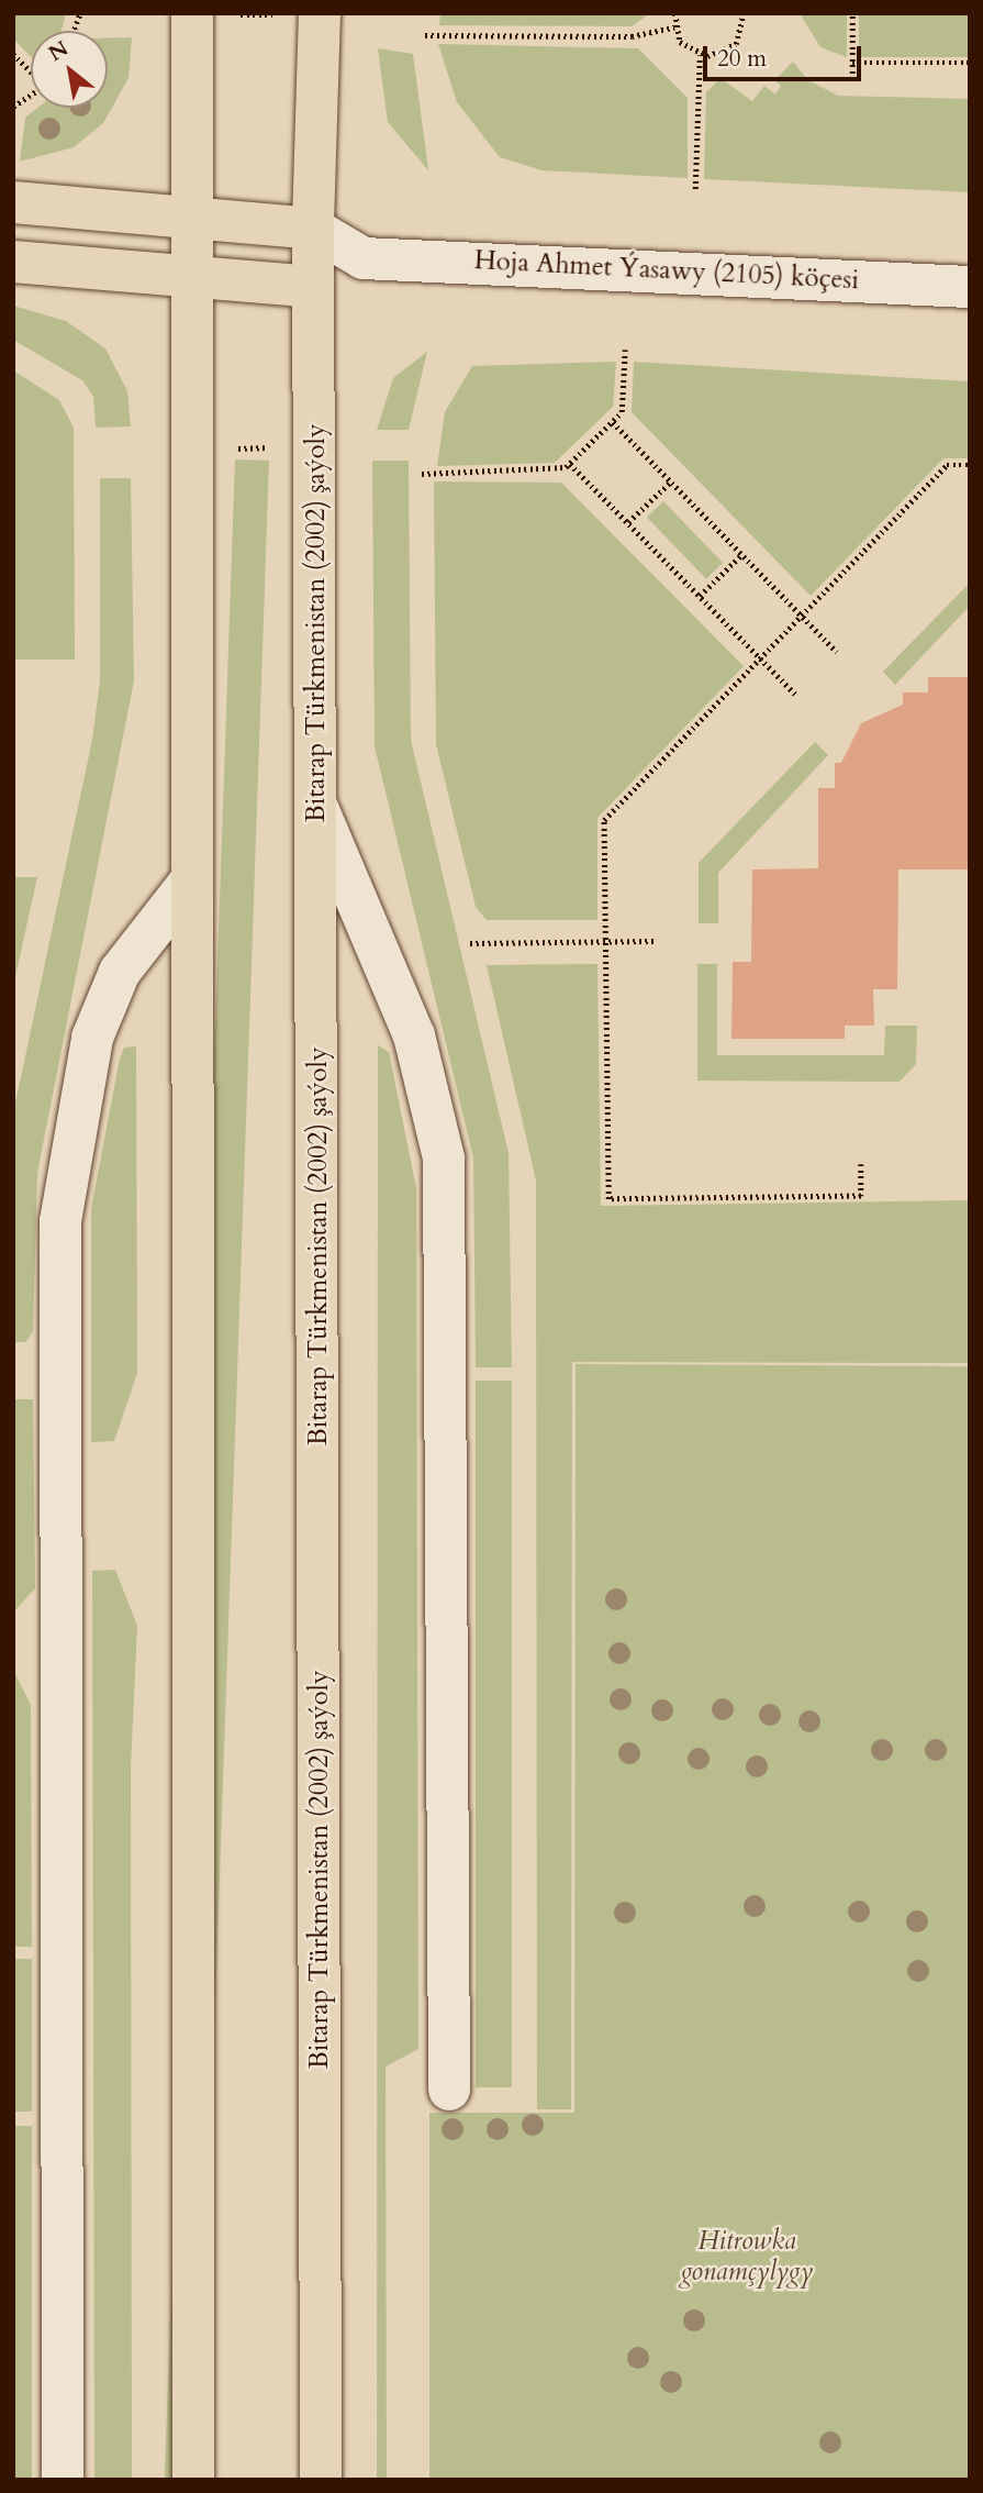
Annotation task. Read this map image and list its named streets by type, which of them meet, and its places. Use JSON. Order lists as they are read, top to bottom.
{
  "streets": {
    "main road": ["Hoja Ahmet Ýasawy (2105) köçesi", "Bitarap Türkmenistan (2002) şaýoly"]
  },
  "crossings": [
    ["Hoja Ahmet Ýasawy (2105) köçesi", "Bitarap Türkmenistan (2002) şaýoly"]
  ],
  "parks": ["Hitrowka gonamçylygy"],
  "scale_bar": "20 m",
  "north": "top left"
}
